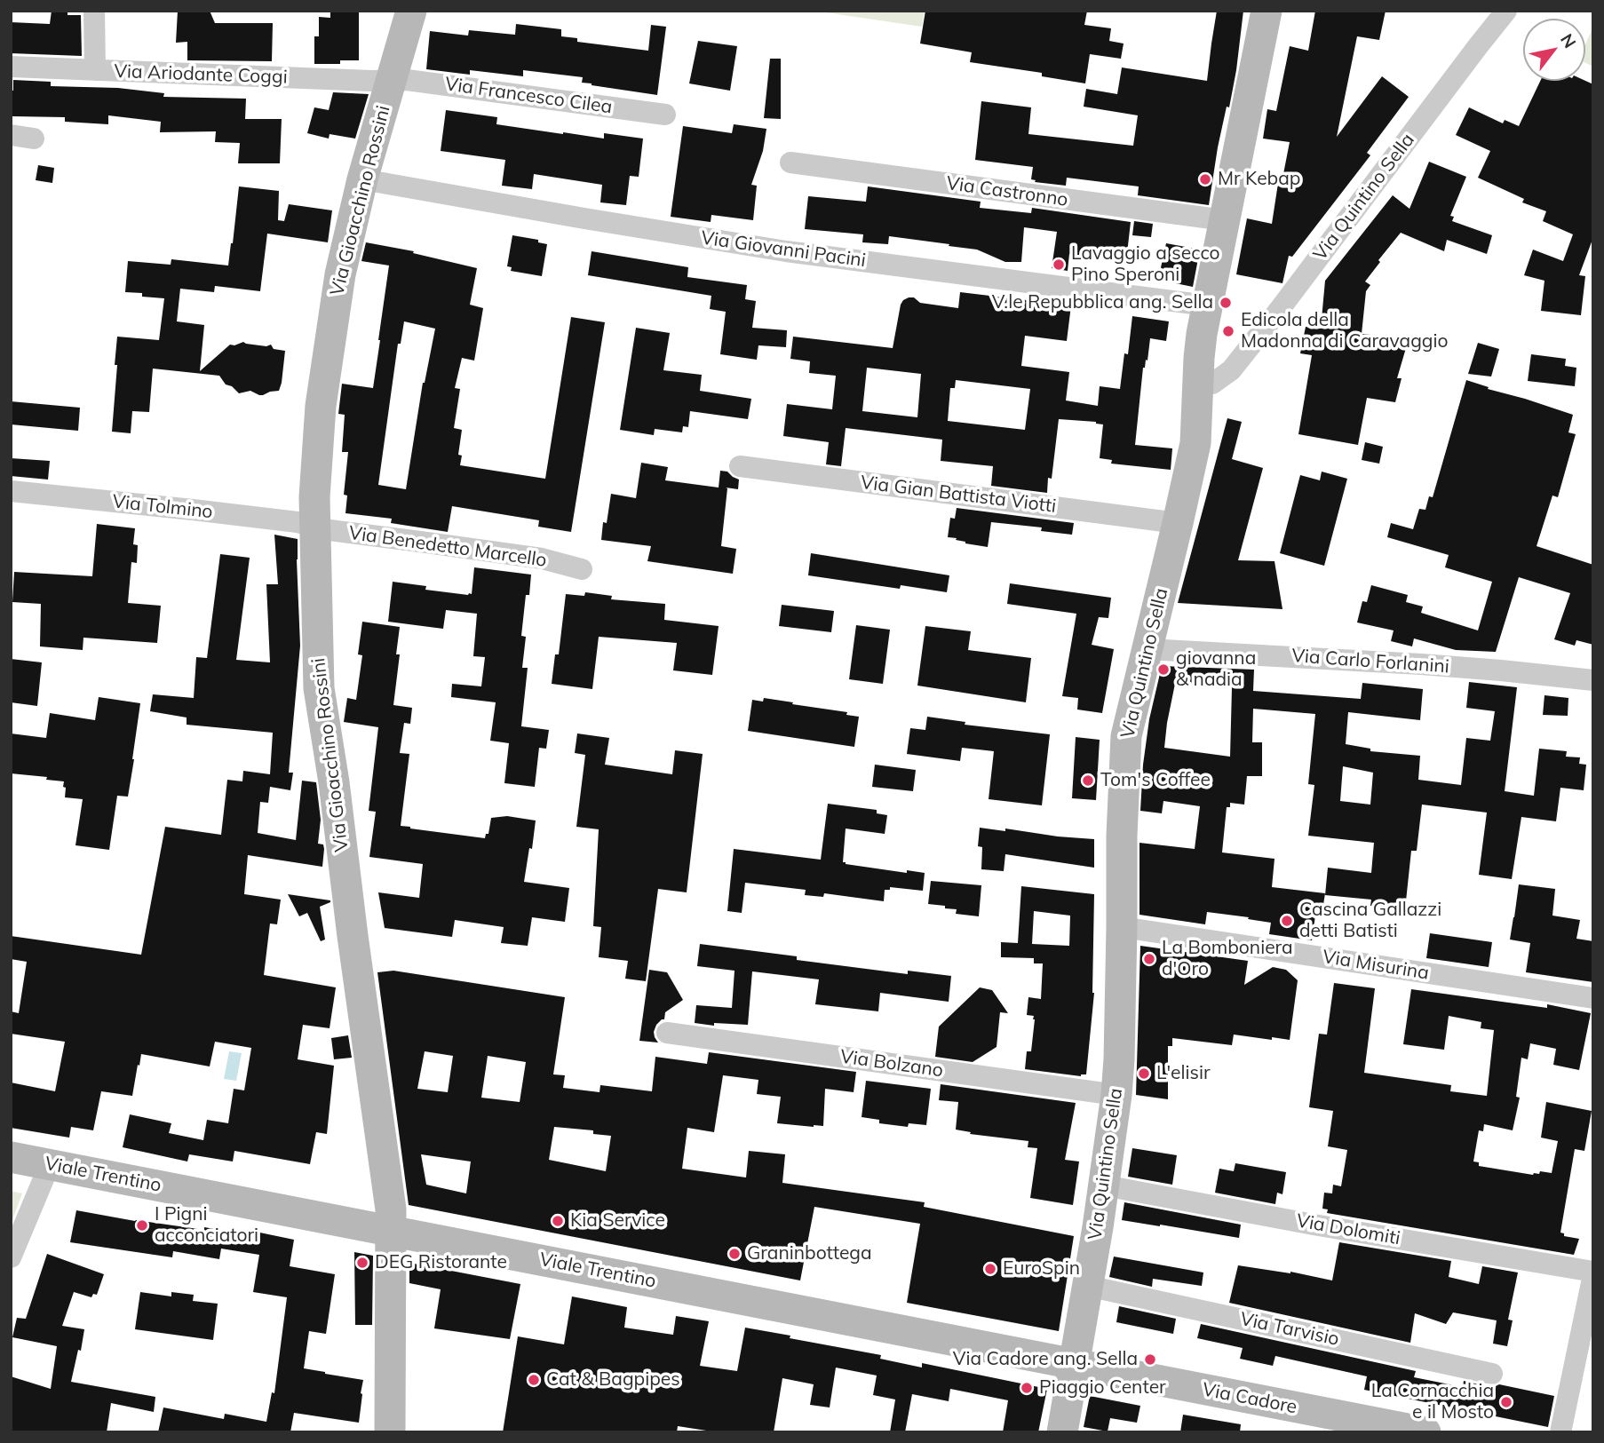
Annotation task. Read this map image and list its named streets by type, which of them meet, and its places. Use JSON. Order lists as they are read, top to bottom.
{
  "streets": {
    "street": [
      "Via Ariodante Coggi",
      "Via Francesco Cilea",
      "Via Castronno",
      "Via Quintino Sella",
      "Via Gioacchino Rossini",
      "Via Giovanni Pacini",
      "Via Gian Battista Viotti",
      "Via Tolmino",
      "Via Benedetto Marcello",
      "Via Carlo Forlanini",
      "Via Misurina",
      "Via Bolzano",
      "Viale Trentino",
      "Via Dolomiti",
      "Via Tarvisio",
      "Via Cadore"
    ]
  },
  "crossings": [
    ["Via Ariodante Coggi", "Via Francesco Cilea"],
    ["Via Ariodante Coggi", "Via Gioacchino Rossini"],
    ["Via Francesco Cilea", "Via Gioacchino Rossini"],
    ["Via Quintino Sella", "Via Gian Battista Viotti"],
    ["Via Quintino Sella", "Via Carlo Forlanini"],
    ["Via Quintino Sella", "Via Misurina"],
    ["Via Quintino Sella", "Via Bolzano"],
    ["Via Quintino Sella", "Viale Trentino"],
    ["Via Quintino Sella", "Via Dolomiti"],
    ["Via Quintino Sella", "Via Tarvisio"],
    ["Via Quintino Sella", "Via Cadore"],
    ["Via Gioacchino Rossini", "Via Giovanni Pacini"],
    ["Via Gioacchino Rossini", "Via Tolmino"],
    ["Via Gioacchino Rossini", "Via Benedetto Marcello"],
    ["Via Gioacchino Rossini", "Viale Trentino"],
    ["Via Tolmino", "Via Benedetto Marcello"],
    ["Viale Trentino", "Via Cadore"]
  ],
  "places": [
    "Mr Kebap",
    "Lavaggio a secco Pino Speroni",
    "V.le Repubblica ang. Sella",
    "Edicola della Madonna di Caravaggio",
    "giovanna & nadia",
    "Tom's Coffee",
    "Cascina Gallazzi detti Batisti",
    "La Bomboniera d'Oro",
    "L'elisir",
    "Kia Service",
    "I Pigni acconciatori",
    "Graninbottega",
    "DEG Ristorante",
    "EuroSpin",
    "Via Cadore ang. Sella",
    "Cat & Bagpipes",
    "Piaggio Center",
    "La Cornacchia e il Mosto"
  ],
  "north": "top right"
}
